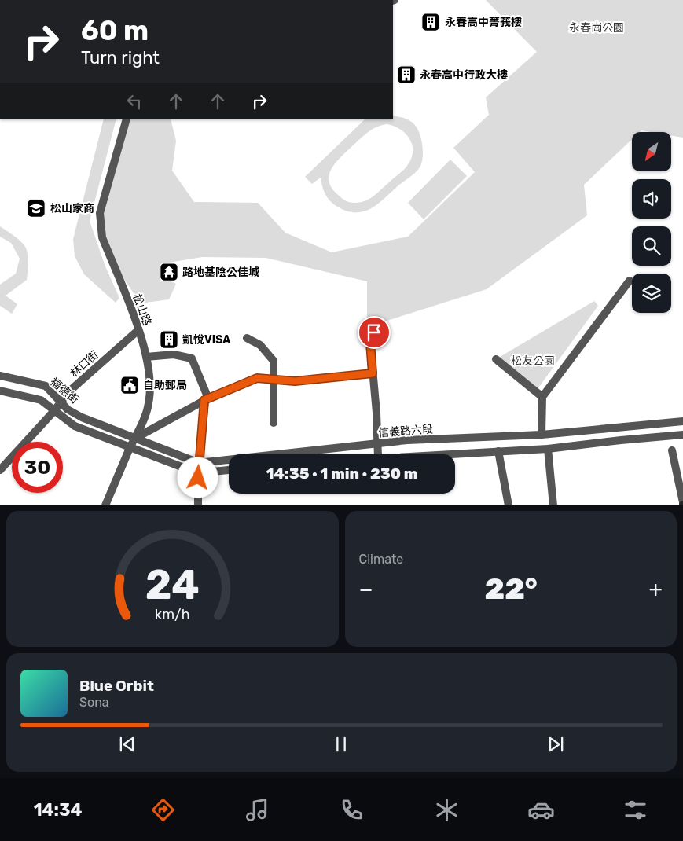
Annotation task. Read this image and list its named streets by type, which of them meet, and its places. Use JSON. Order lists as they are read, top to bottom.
{
  "streets": {
    "street": [
      "松山路",
      "林口街",
      "福德街",
      "信義路六段"
    ]
  },
  "crossings": [
    ["松山路", "林口街"],
    ["松山路", "福德街"],
    ["松山路", "信義路六段"],
    ["林口街", "福德街"],
    ["福德街", "信義路六段"]
  ],
  "parks": ["永春崗公園", "松友公園"],
  "places": {
    "building": ["永春高中菁莪樓", "永春高中行政大樓", "凱悅VISA"],
    "school or university": ["松山家商"],
    "temple": ["路地基陰公佳城"],
    "public building": ["自助郵局"]
  },
  "north": "bottom left",
  "page": {
    "turn": ["60 m", "Turn right"],
    "limit": "30",
    "trip": "14:35 · 1 min · 230 m",
    "tile": "Climate",
    "heat": ["−", "22°", "+"],
    "song": ["Blue Orbit", "Sona"],
    "tabs": "14:34",
    "gauge": ["24", "km/h"]
  }
}
